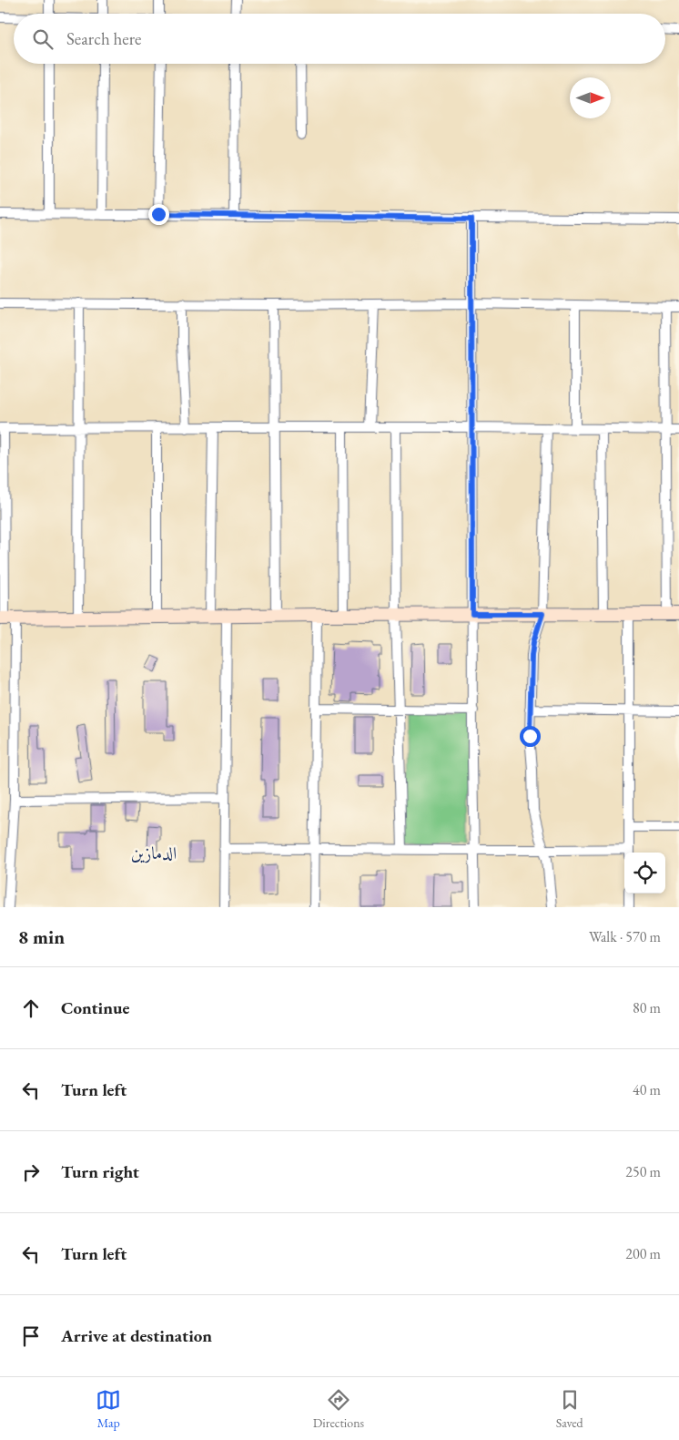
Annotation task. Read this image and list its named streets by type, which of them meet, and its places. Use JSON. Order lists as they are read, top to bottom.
{
  "districts": ["الدمازين"],
  "north": "right",
  "page": {
    "search": "Search here",
    "heading": ["8 min", "Walk · 570 m"],
    "list": [
      ["Continue", "80 m"],
      ["Turn left", "40 m"],
      ["Turn right", "250 m"],
      ["Turn left", "200 m"],
      "Arrive at destination"
    ],
    "nav": ["Map", "Directions", "Saved"]
  }
}
